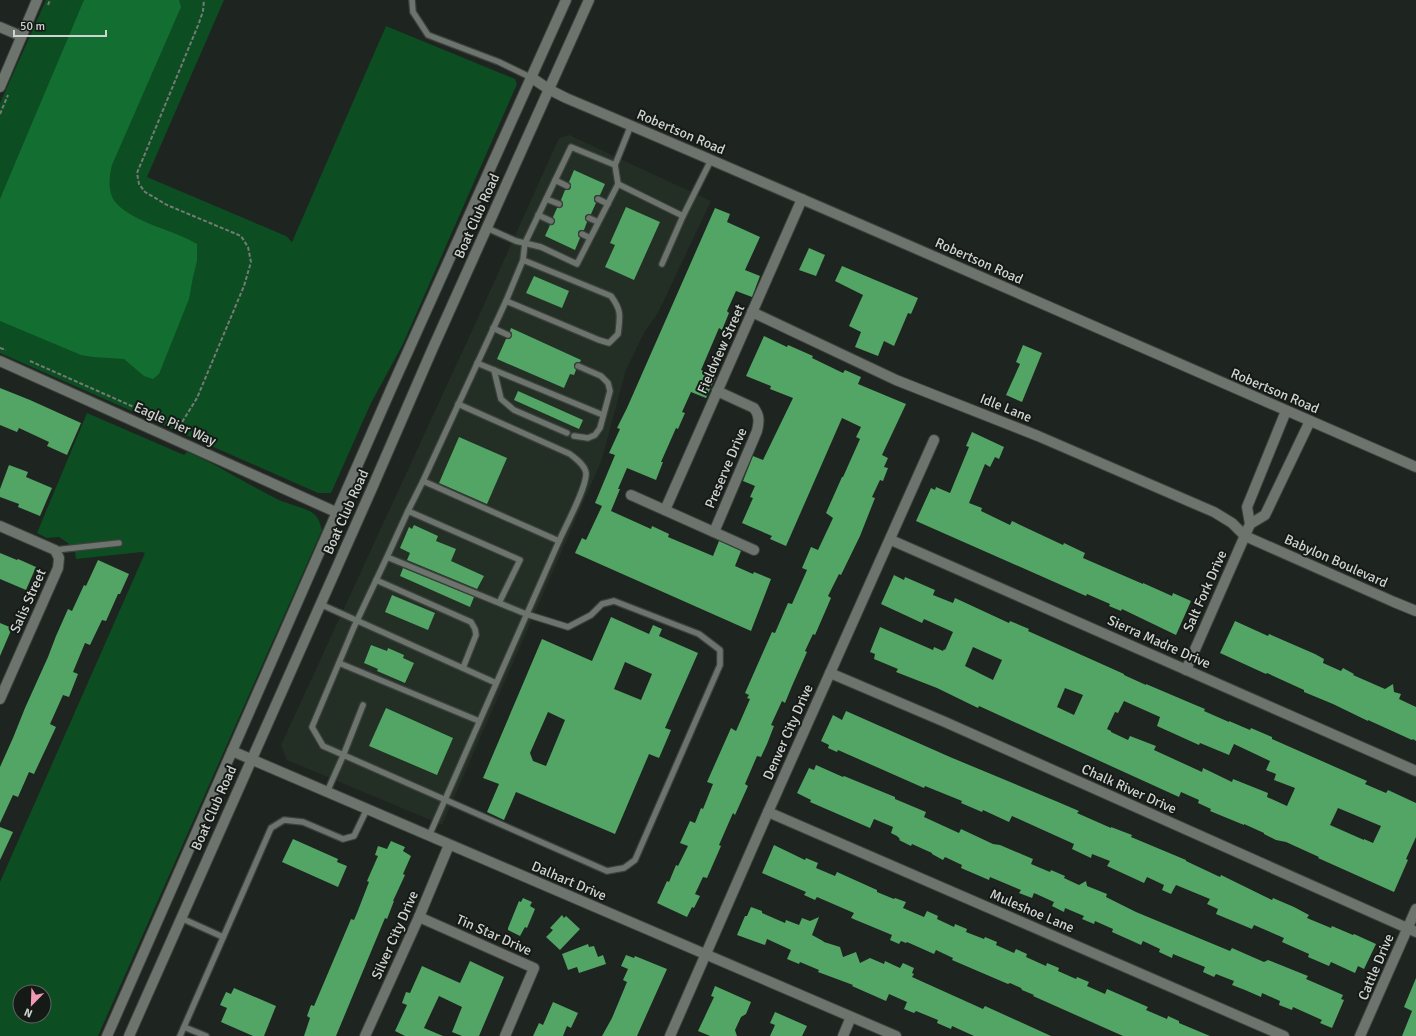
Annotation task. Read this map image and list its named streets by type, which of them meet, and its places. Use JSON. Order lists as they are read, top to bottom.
{
  "streets": {
    "street": [
      "Robertson Road",
      "Boat Club Road",
      "Fieldview Street",
      "Idle Lane",
      "Eagle Pier Way",
      "Preserve Drive",
      "Babylon Boulevard",
      "Salt Fork Drive",
      "Salis Street",
      "Sierra Madre Drive",
      "Denver City Drive",
      "Chalk River Drive",
      "Dalhart Drive",
      "Muleshoe Lane",
      "Silver City Drive",
      "Tin Star Drive",
      "Cattle Drive"
    ]
  },
  "crossings": [
    ["Robertson Road", "Boat Club Road"],
    ["Robertson Road", "Fieldview Street"],
    ["Robertson Road", "Salt Fork Drive"],
    ["Boat Club Road", "Eagle Pier Way"],
    ["Boat Club Road", "Dalhart Drive"],
    ["Fieldview Street", "Idle Lane"],
    ["Fieldview Street", "Preserve Drive"],
    ["Idle Lane", "Babylon Boulevard"],
    ["Idle Lane", "Salt Fork Drive"],
    ["Babylon Boulevard", "Salt Fork Drive"],
    ["Salt Fork Drive", "Sierra Madre Drive"],
    ["Sierra Madre Drive", "Denver City Drive"],
    ["Denver City Drive", "Chalk River Drive"],
    ["Denver City Drive", "Dalhart Drive"],
    ["Denver City Drive", "Muleshoe Lane"],
    ["Chalk River Drive", "Cattle Drive"],
    ["Dalhart Drive", "Silver City Drive"],
    ["Silver City Drive", "Tin Star Drive"]
  ],
  "scale_bar": "50 m",
  "north": "bottom left"
}
